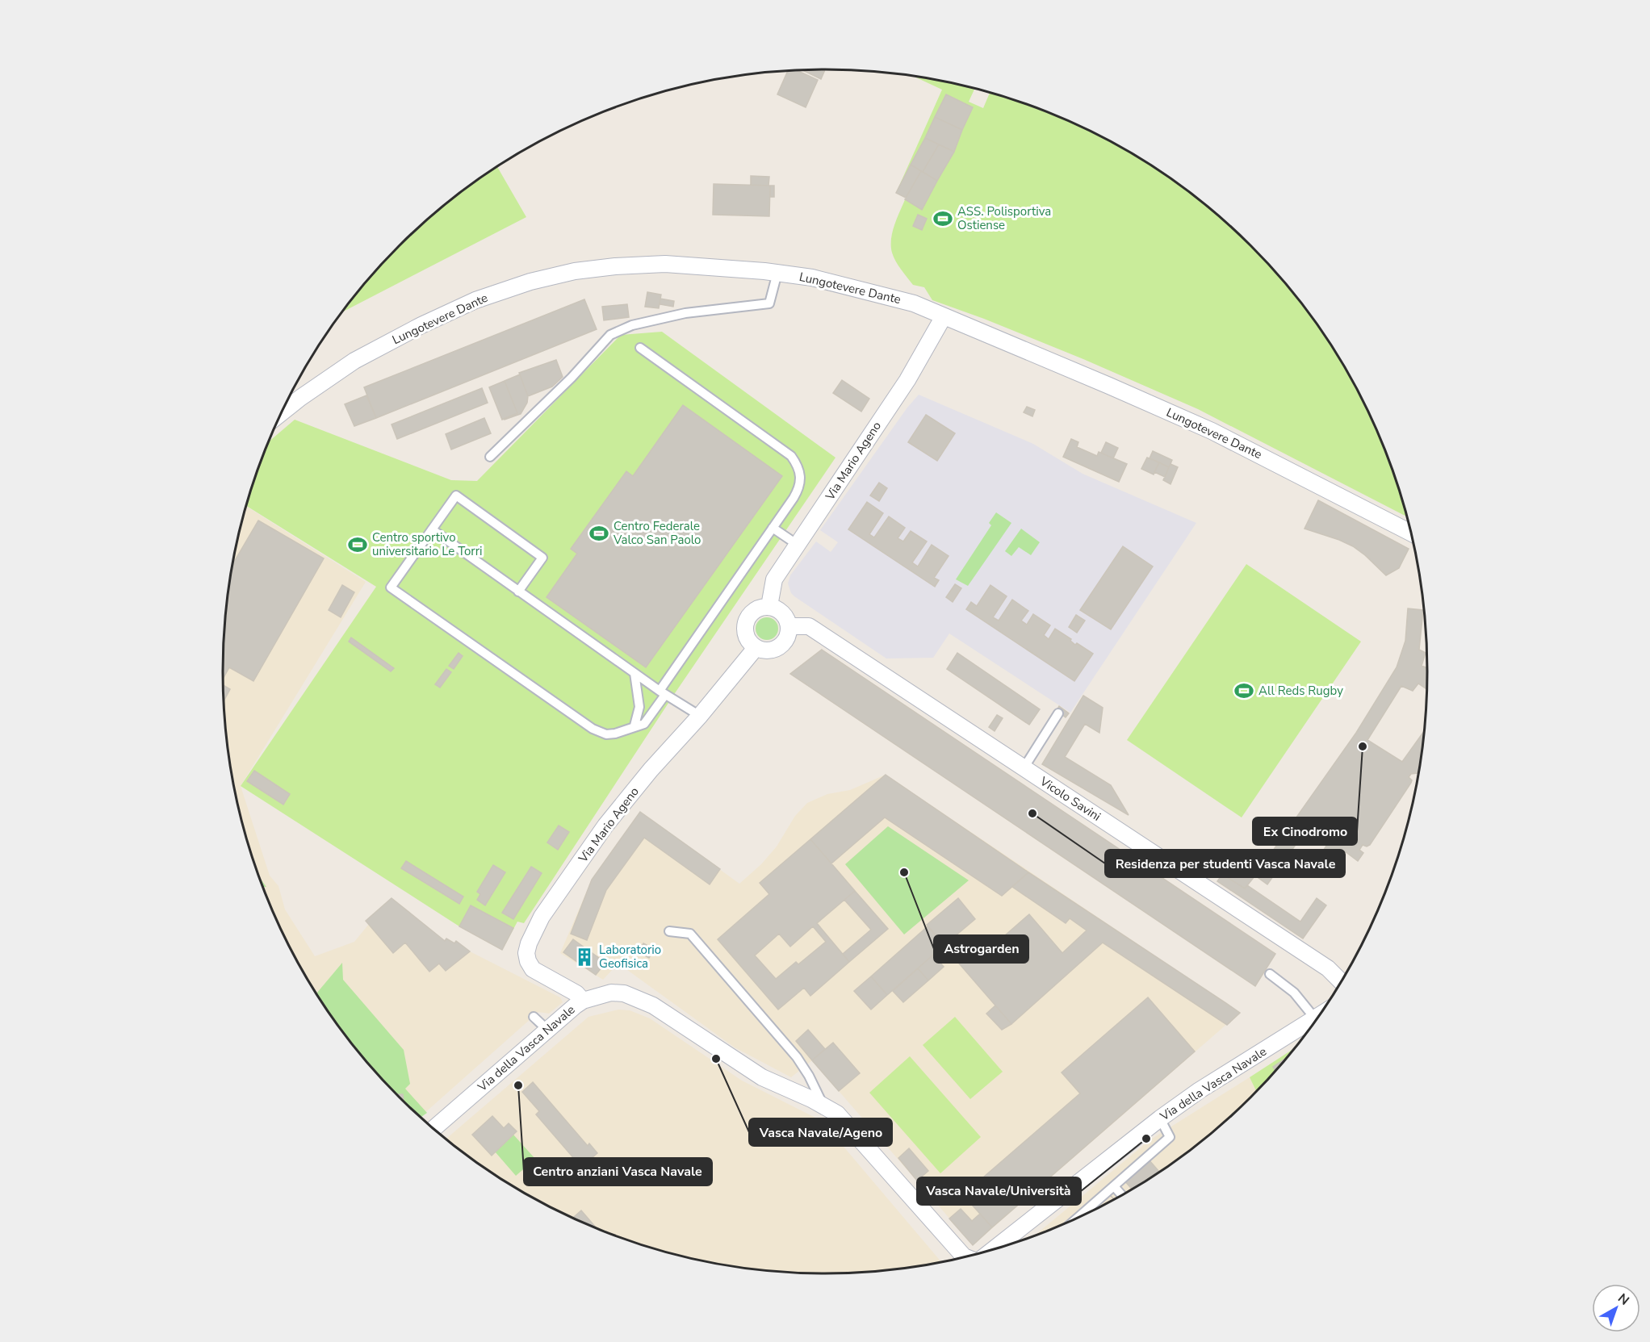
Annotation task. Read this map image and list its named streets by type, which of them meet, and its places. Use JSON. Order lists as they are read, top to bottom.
{
  "streets": {
    "street": [
      "Lungotevere Dante",
      "Via Mario Ageno",
      "Vicolo Savini",
      "Via della Vasca Navale"
    ]
  },
  "crossings": [
    ["Lungotevere Dante", "Via Mario Ageno"],
    ["Via Mario Ageno", "Vicolo Savini"],
    ["Via Mario Ageno", "Via della Vasca Navale"]
  ],
  "places": {
    "sports": [
      "ASS. Polisportiva Ostiense",
      "Centro Federale Valco San Paolo",
      "Centro sportivo universitario Le Torri",
      "All Reds Rugby"
    ],
    "other": [
      "Ex Cinodromo",
      "Residenza per studenti Vasca Navale",
      "Astrogarden",
      "Vasca Navale/Ageno",
      "Centro anziani Vasca Navale",
      "Vasca Navale/Università"
    ],
    "building": ["Laboratorio Geofisica"]
  },
  "north": "top right"
}
